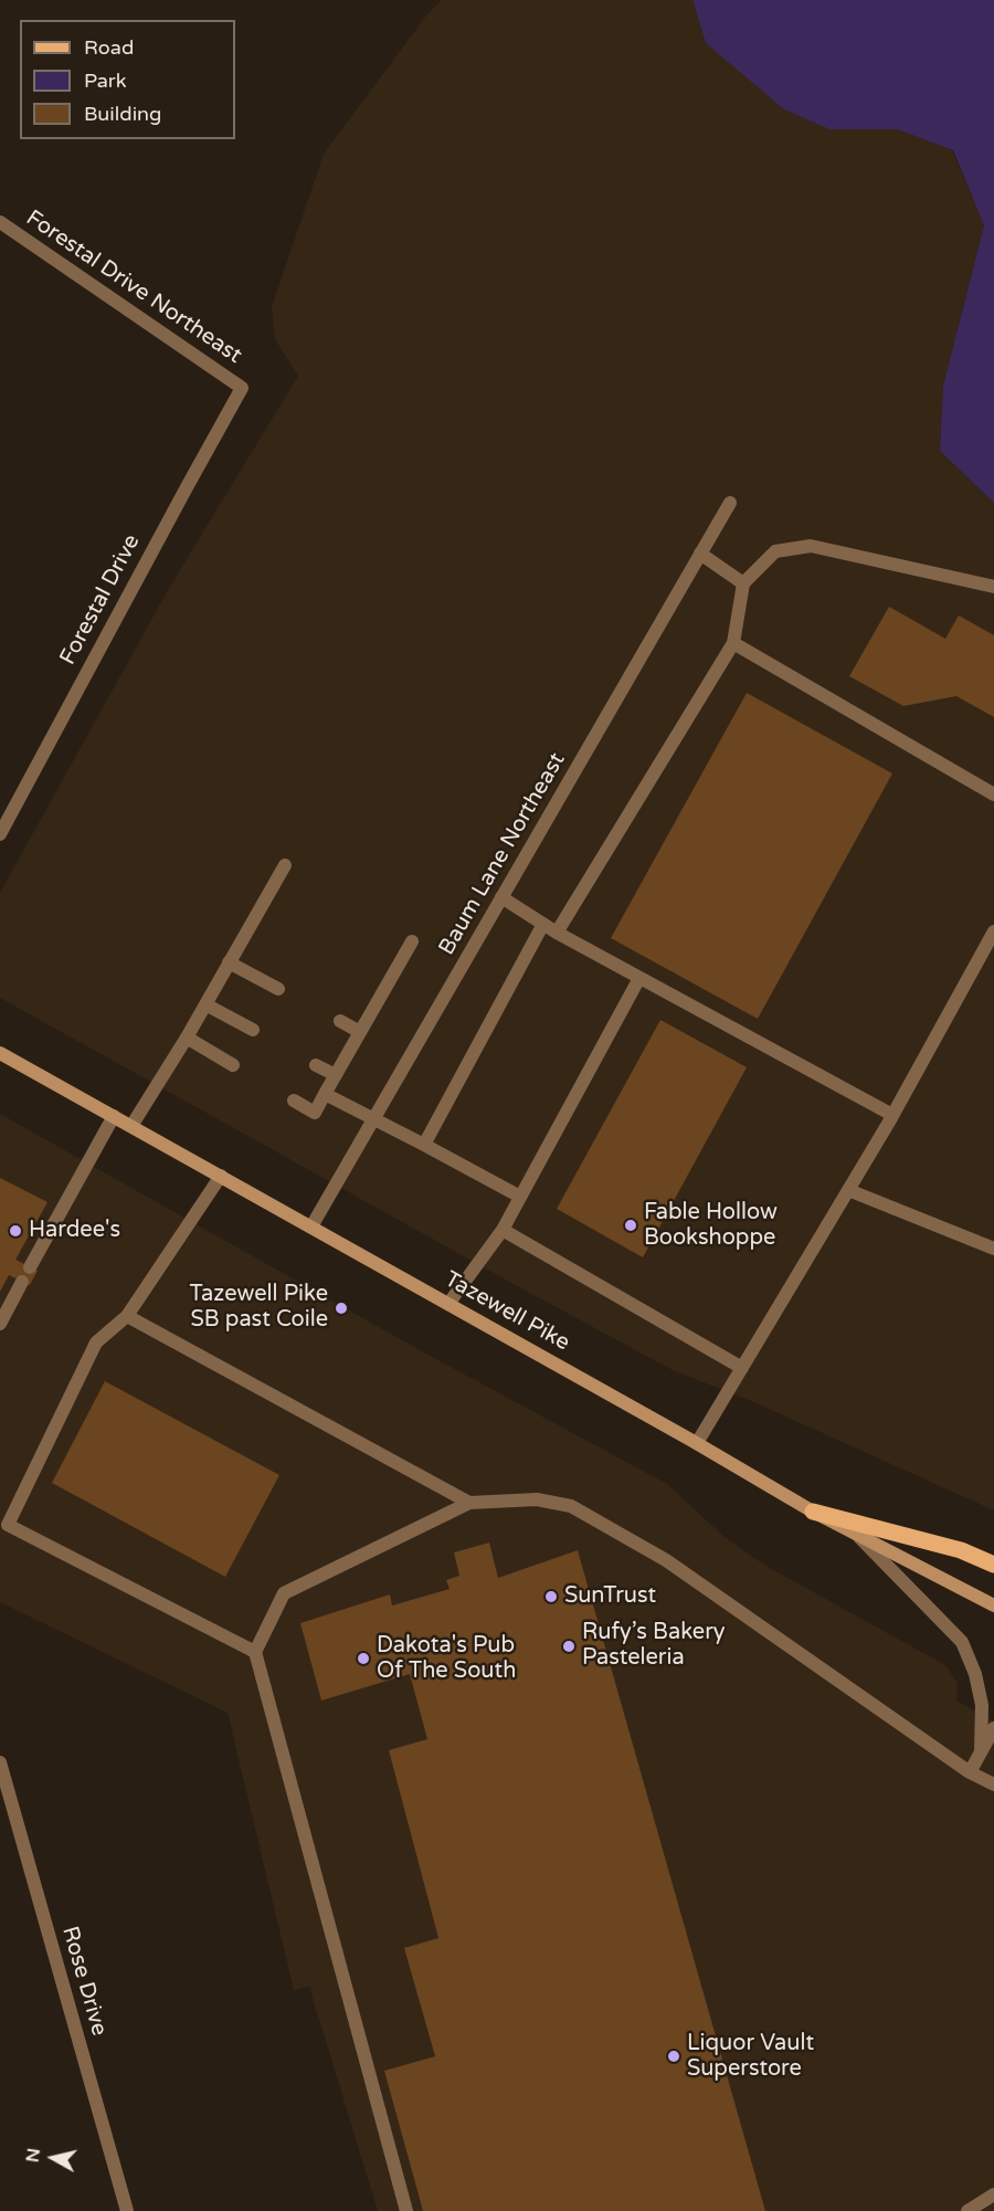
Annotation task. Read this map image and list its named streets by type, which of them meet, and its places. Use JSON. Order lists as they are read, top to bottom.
{
  "streets": {
    "main road": ["Tazewell Pike"],
    "street": [
      "Forestal Drive Northeast",
      "Forestal Drive",
      "Baum Lane Northeast",
      "Rose Drive"
    ]
  },
  "crossings": [
    ["Forestal Drive Northeast", "Forestal Drive"],
    ["Baum Lane Northeast", "Tazewell Pike"]
  ],
  "places": [
    "Fable Hollow Bookshoppe",
    "Hardee's",
    "Tazewell Pike SB past Coile",
    "SunTrust",
    "Rufy’s Bakery Pasteleria",
    "Dakota's Pub Of The South",
    "Liquor Vault Superstore"
  ],
  "legend": ["Road", "Park", "Building"],
  "north": "left"
}
